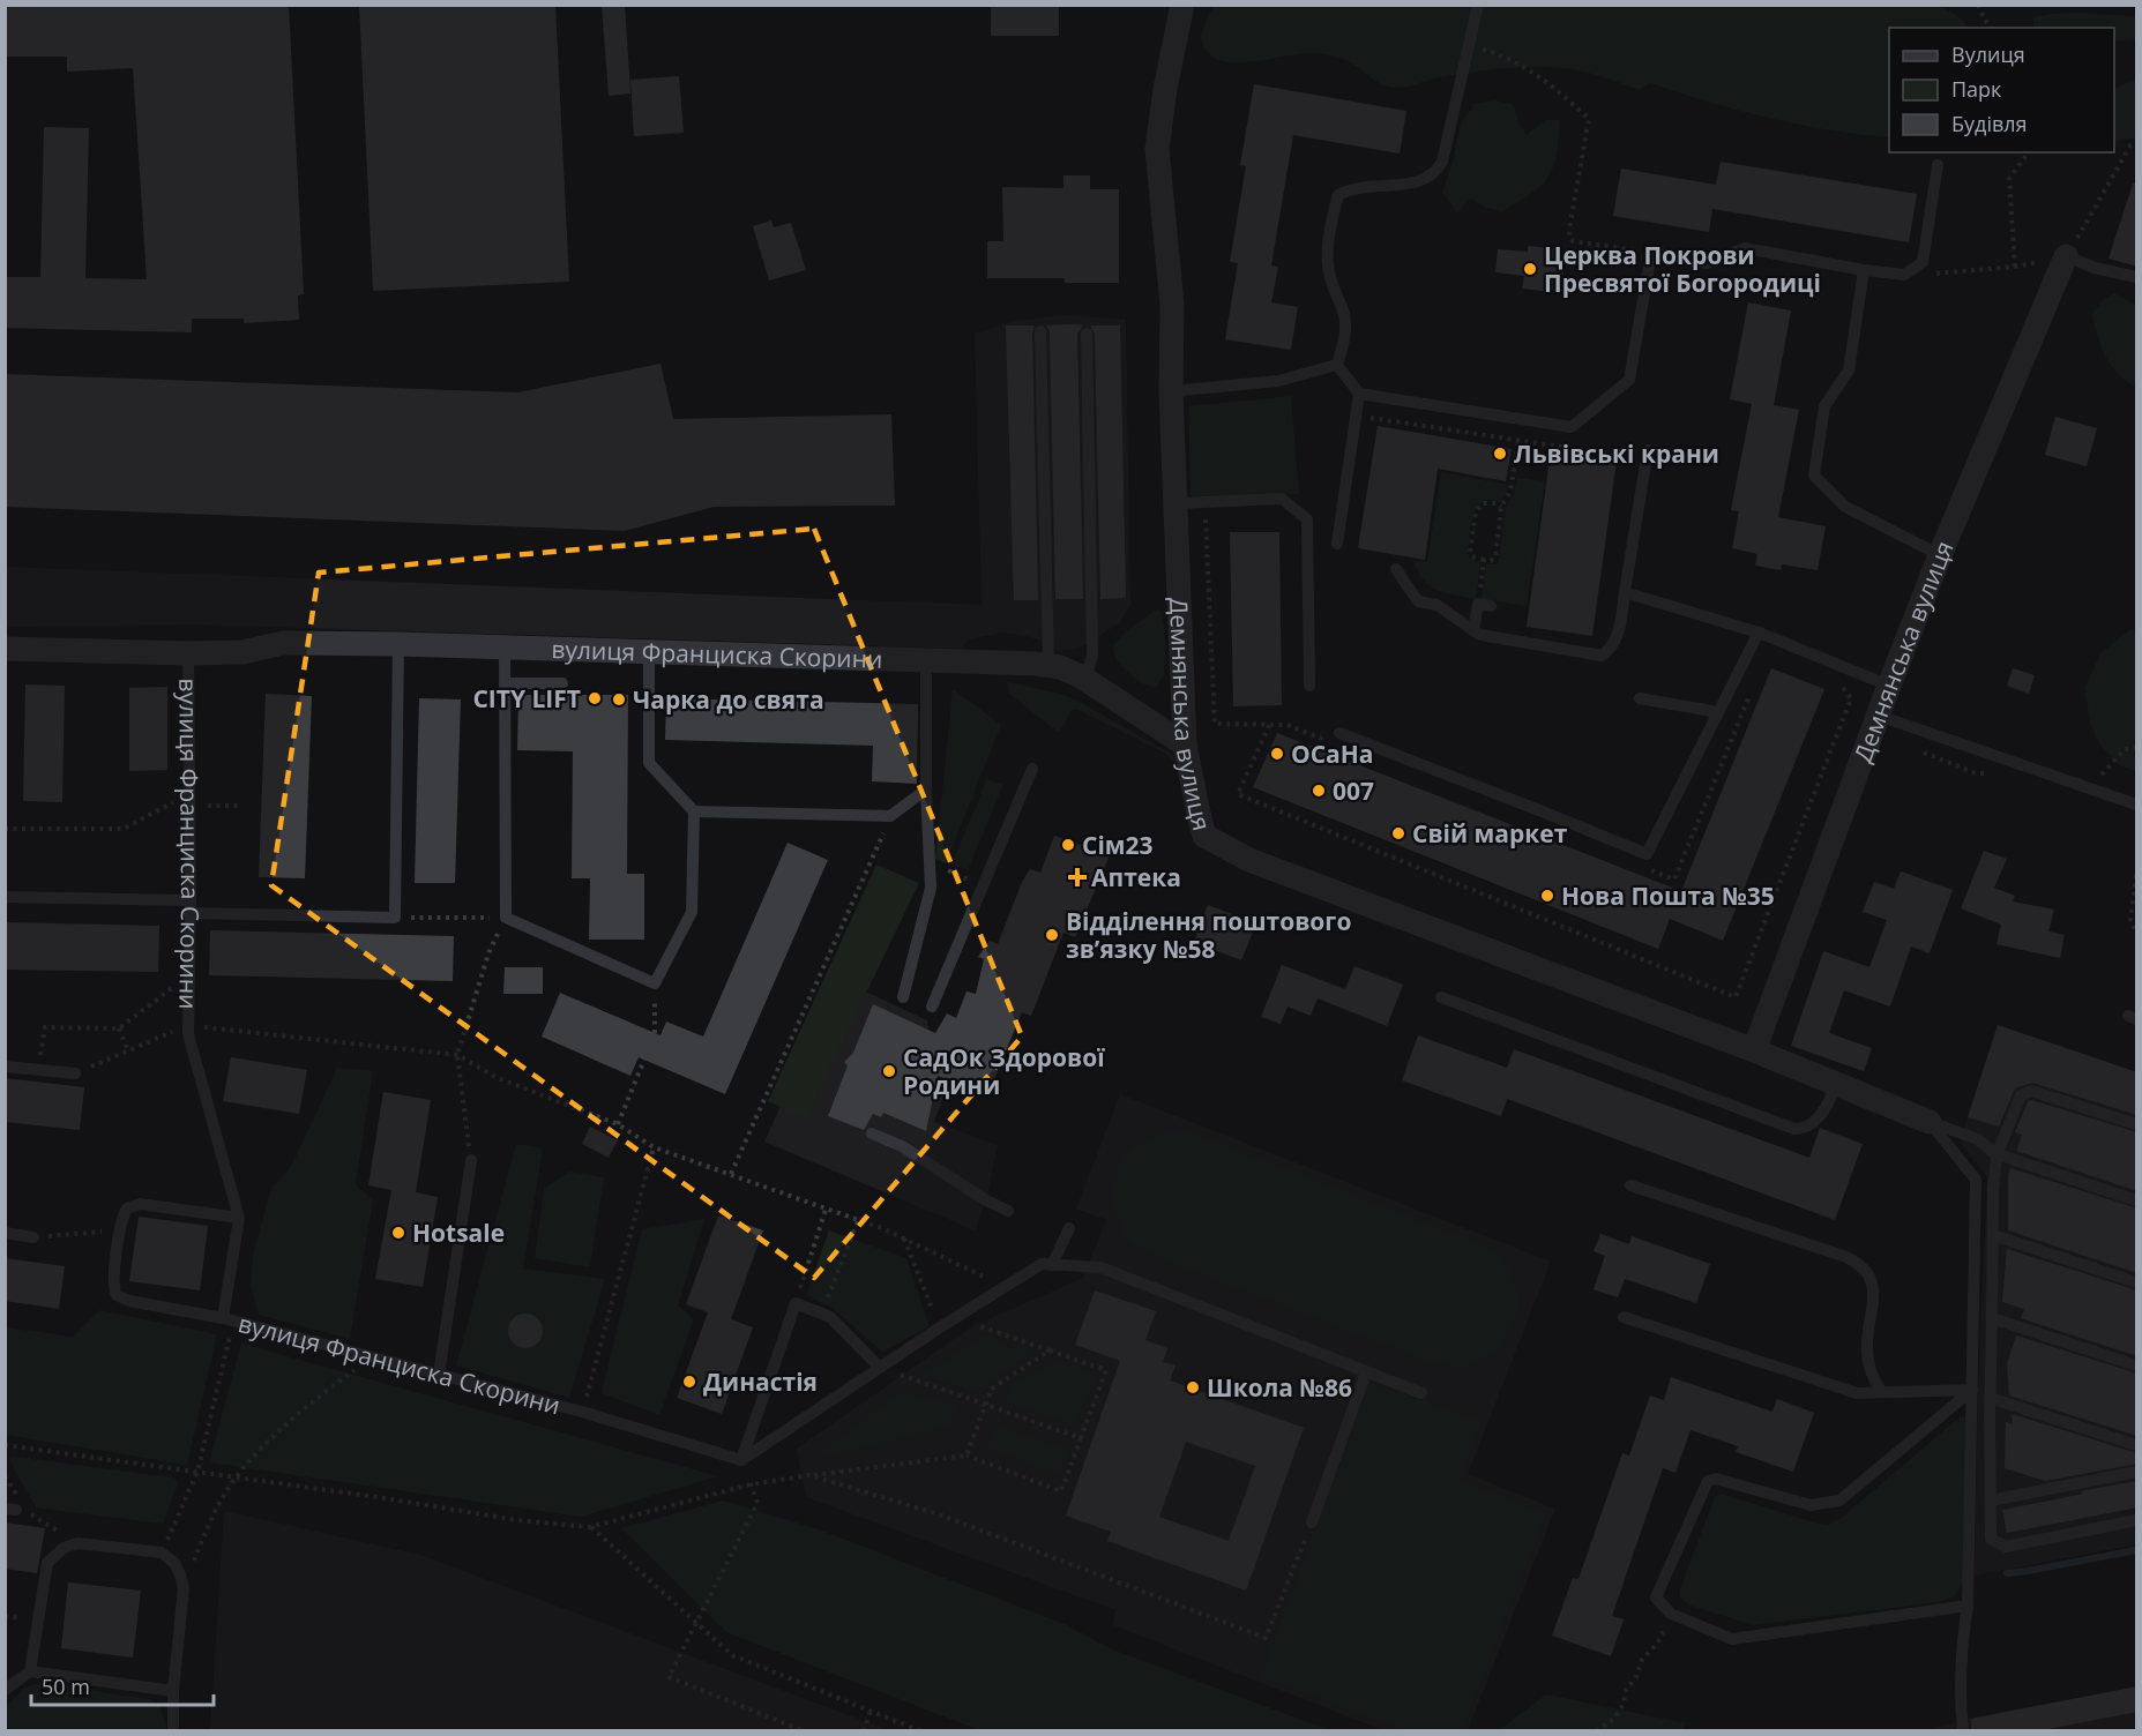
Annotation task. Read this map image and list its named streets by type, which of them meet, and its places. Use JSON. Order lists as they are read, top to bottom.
{
  "streets": {
    "street": ["Демнянська вулиця", "вулиця Франциска Скорини"]
  },
  "crossings": [
    ["Демнянська вулиця", "вулиця Франциска Скорини"]
  ],
  "places": {
    "other": [
      "Церква Покрови Пресвятої Богородиці",
      "Львівські крани",
      "CITY LIFT",
      "Чарка до свята",
      "ОСаНа",
      "007",
      "Свій маркет",
      "Сім23",
      "Нова Пошта №35",
      "Відділення поштового зв’язку №58",
      "СадОк Здорової Родини",
      "Hotsale",
      "Династія",
      "Школа №86"
    ],
    "health": ["Аптека"]
  },
  "legend": ["Вулиця", "Парк", "Будівля"],
  "scale_bar": "50 m"
}
